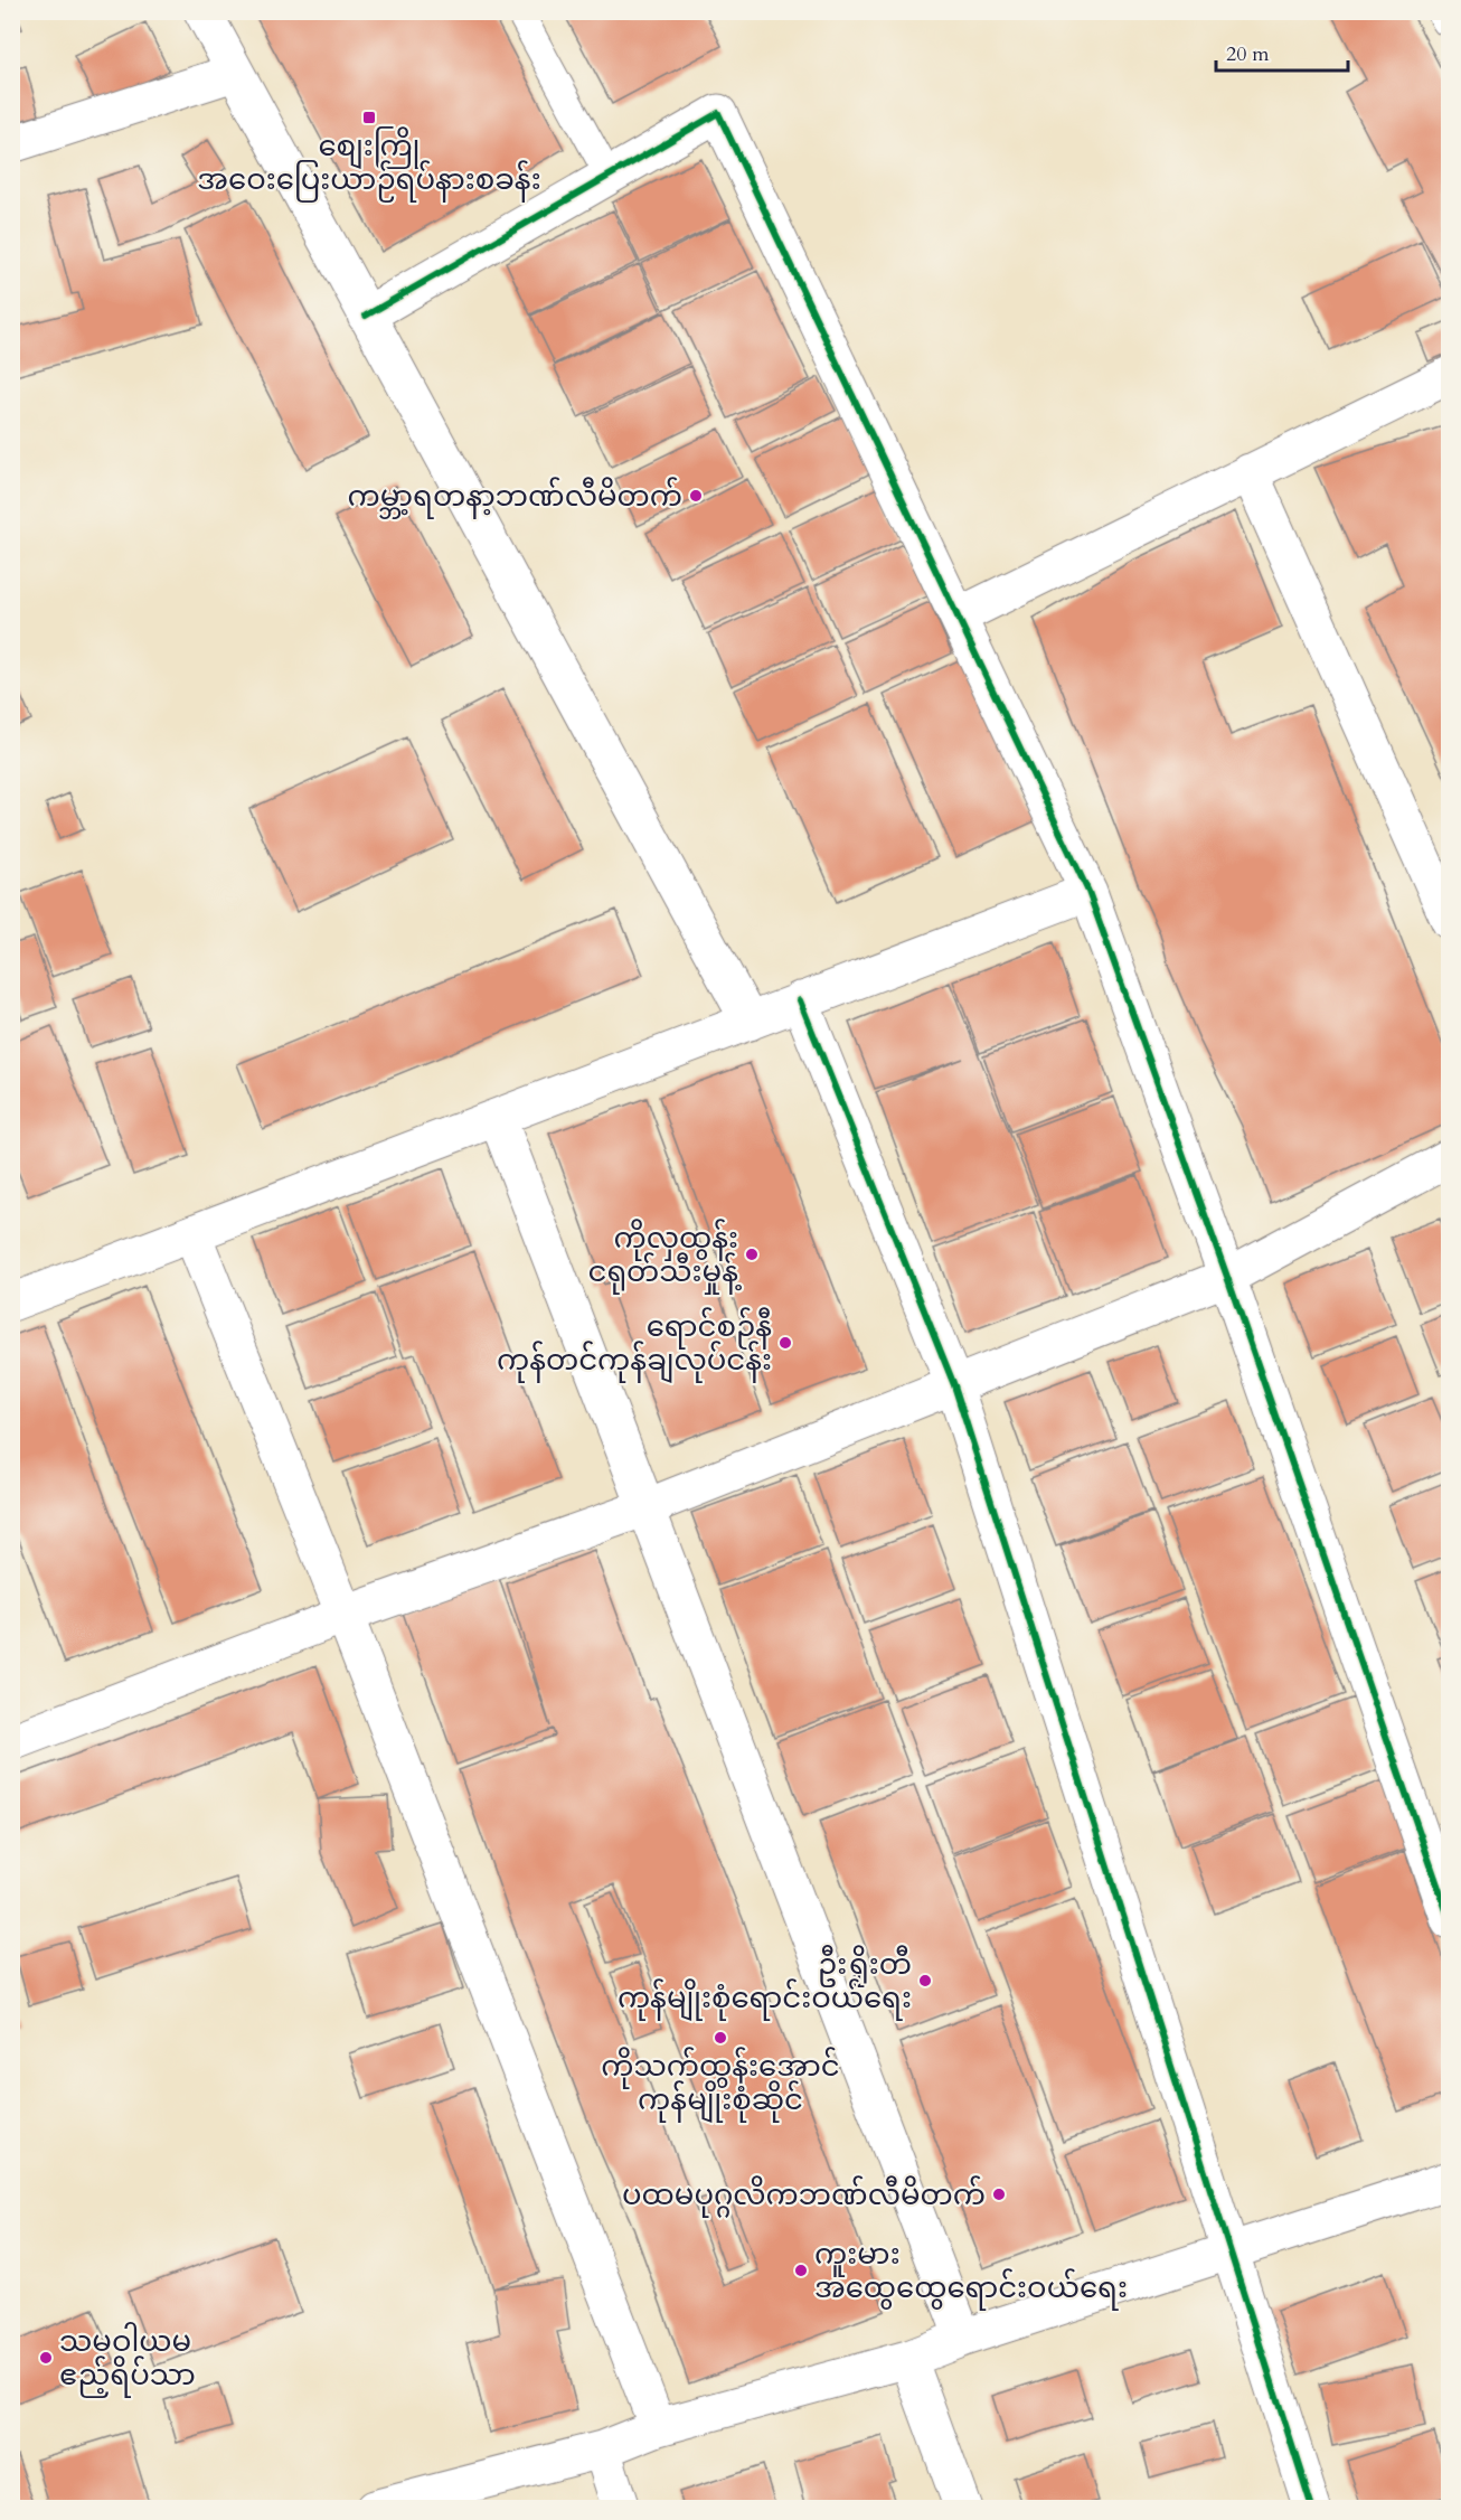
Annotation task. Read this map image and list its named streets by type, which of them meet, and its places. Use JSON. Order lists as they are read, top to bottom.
{
  "places": {
    "transit": ["စျေးကြို အဝေးပြေးယာဉ်ရပ်နားစခန်း"],
    "other": [
      "ကမ္ဘာ့ရတနာ့ဘဏ်လီမိတက်",
      "ကိုလှထွန်း ငရုတ်သီးမှုန့်",
      "ရောင်စဉ်နီ ကုန်တင်ကုန်ချလုပ်ငန်း",
      "ဦးရှိုးတီ ကုန်မျိုးစုံရောင်းဝယ်ရေး",
      "ကိုသက်ထွန်းအောင် ကုန်မျိုးစုံဆိုင်",
      "ပထမပုဂ္ဂလိကဘဏ်လီမိတက်",
      "ကူးမား အထွေထွေရောင်းဝယ်ရေး",
      "သမဝါယမ ဧည့်ရိပ်သာ"
    ]
  },
  "scale_bar": "20 m"
}
